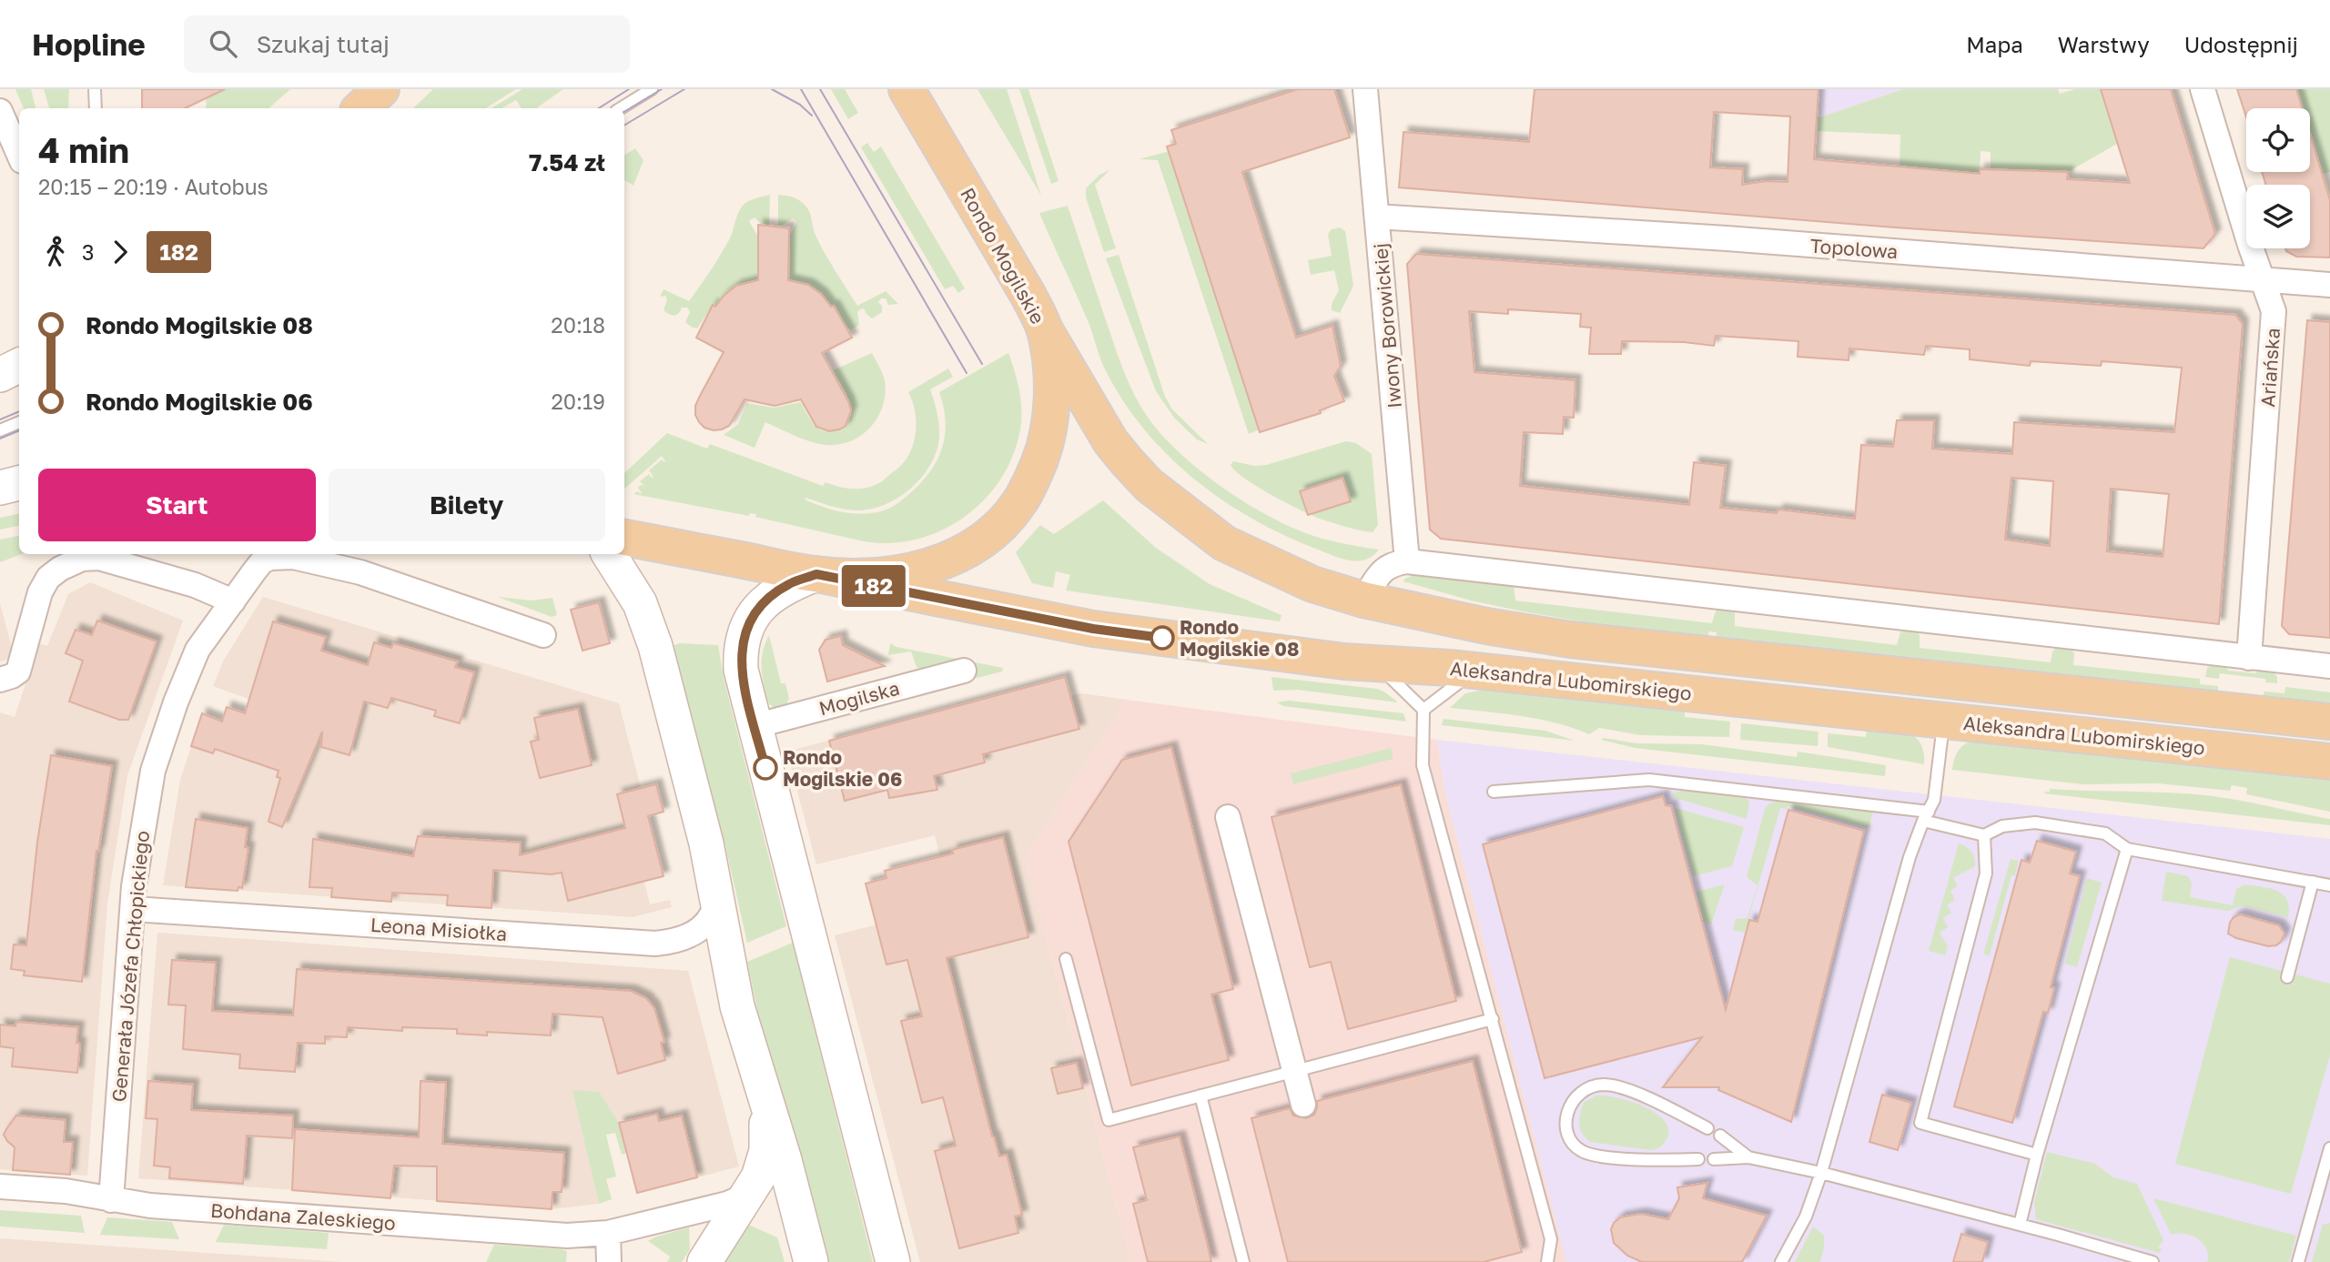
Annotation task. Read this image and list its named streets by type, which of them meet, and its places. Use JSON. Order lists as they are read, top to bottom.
{
  "streets": {
    "main road": ["Rondo Mogilskie", "Aleksandra Lubomirskiego"],
    "street": [
      "Topolowa",
      "Iwony Borowickiej",
      "Ariańska",
      "Mogilska",
      "Leona Misiołka",
      "Generała Józefa Chłopickiego",
      "Bohdana Zaleskiego"
    ]
  },
  "crossings": [
    ["Topolowa", "Iwony Borowickiej"],
    ["Topolowa", "Ariańska"],
    ["Rondo Mogilskie", "Aleksandra Lubomirskiego"],
    ["Leona Misiołka", "Generała Józefa Chłopickiego"],
    ["Generała Józefa Chłopickiego", "Bohdana Zaleskiego"]
  ],
  "places": ["Rondo Mogilskie 08", "Rondo Mogilskie 06"],
  "lines": ["bus line 182"],
  "page": {
    "header": "Hopline",
    "search": "Szukaj tutaj",
    "nav": ["Mapa", "Warstwy", "Udostępnij"],
    "on_map": "182",
    "heading": ["4 min", "20:15 – 20:19 · Autobus", "7.54 zł"],
    "legs": ["3", "182"],
    "list": [
      {
        "name": "Rondo Mogilskie 08",
        "value": "20:18"
      },
      {
        "name": "Rondo Mogilskie 06",
        "value": "20:19"
      }
    ],
    "buttons": ["Start", "Bilety"]
  }
}
